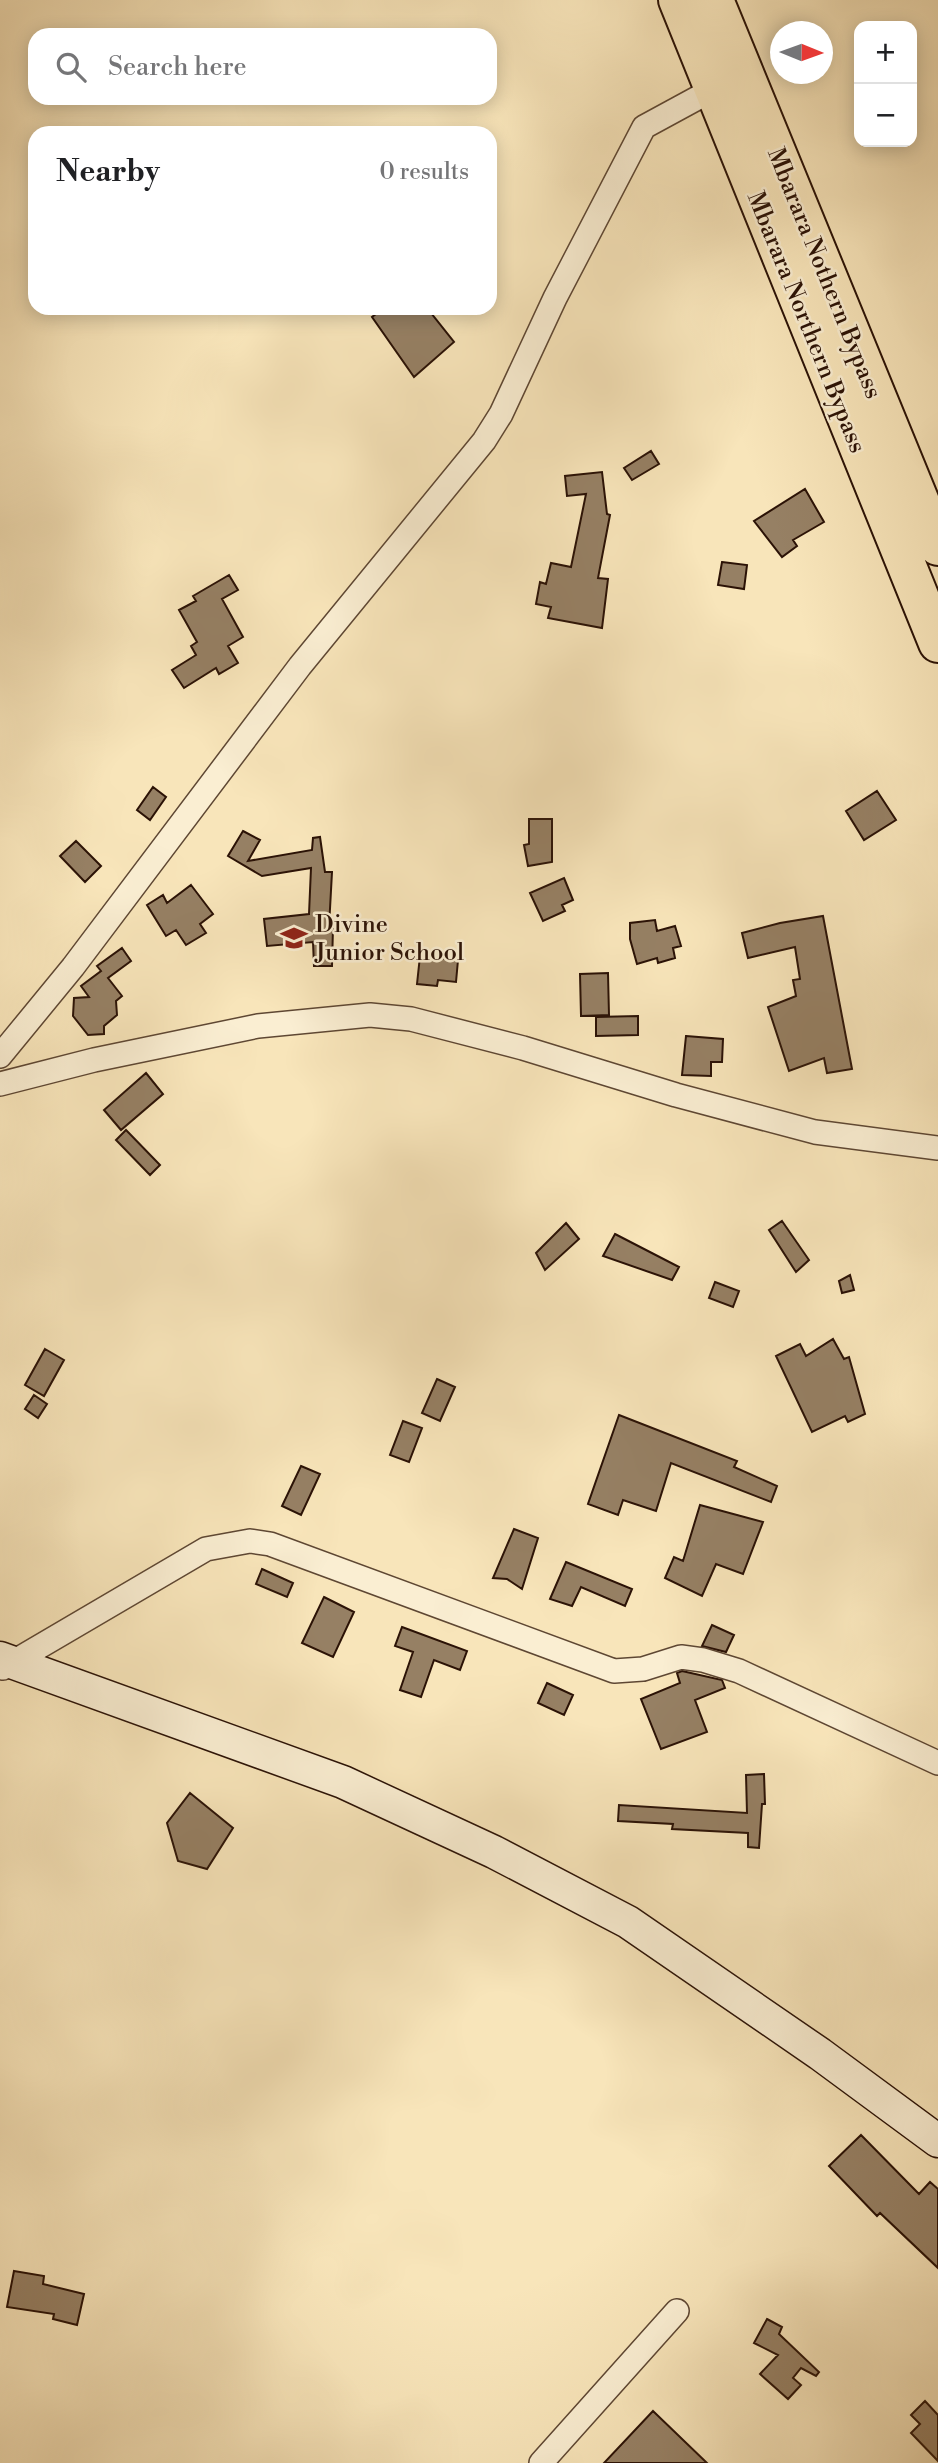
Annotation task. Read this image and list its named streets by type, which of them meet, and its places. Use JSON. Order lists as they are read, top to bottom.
{
  "streets": {
    "highway": ["Mbarara Nothern Bypass", "Mbarara Northern Bypass"]
  },
  "places": {
    "school or university": ["Divine Junior School"]
  },
  "north": "right",
  "page": {
    "map_buttons": ["+", "−"],
    "search": "Search here",
    "heading": ["Nearby", "0 results"]
  }
}
